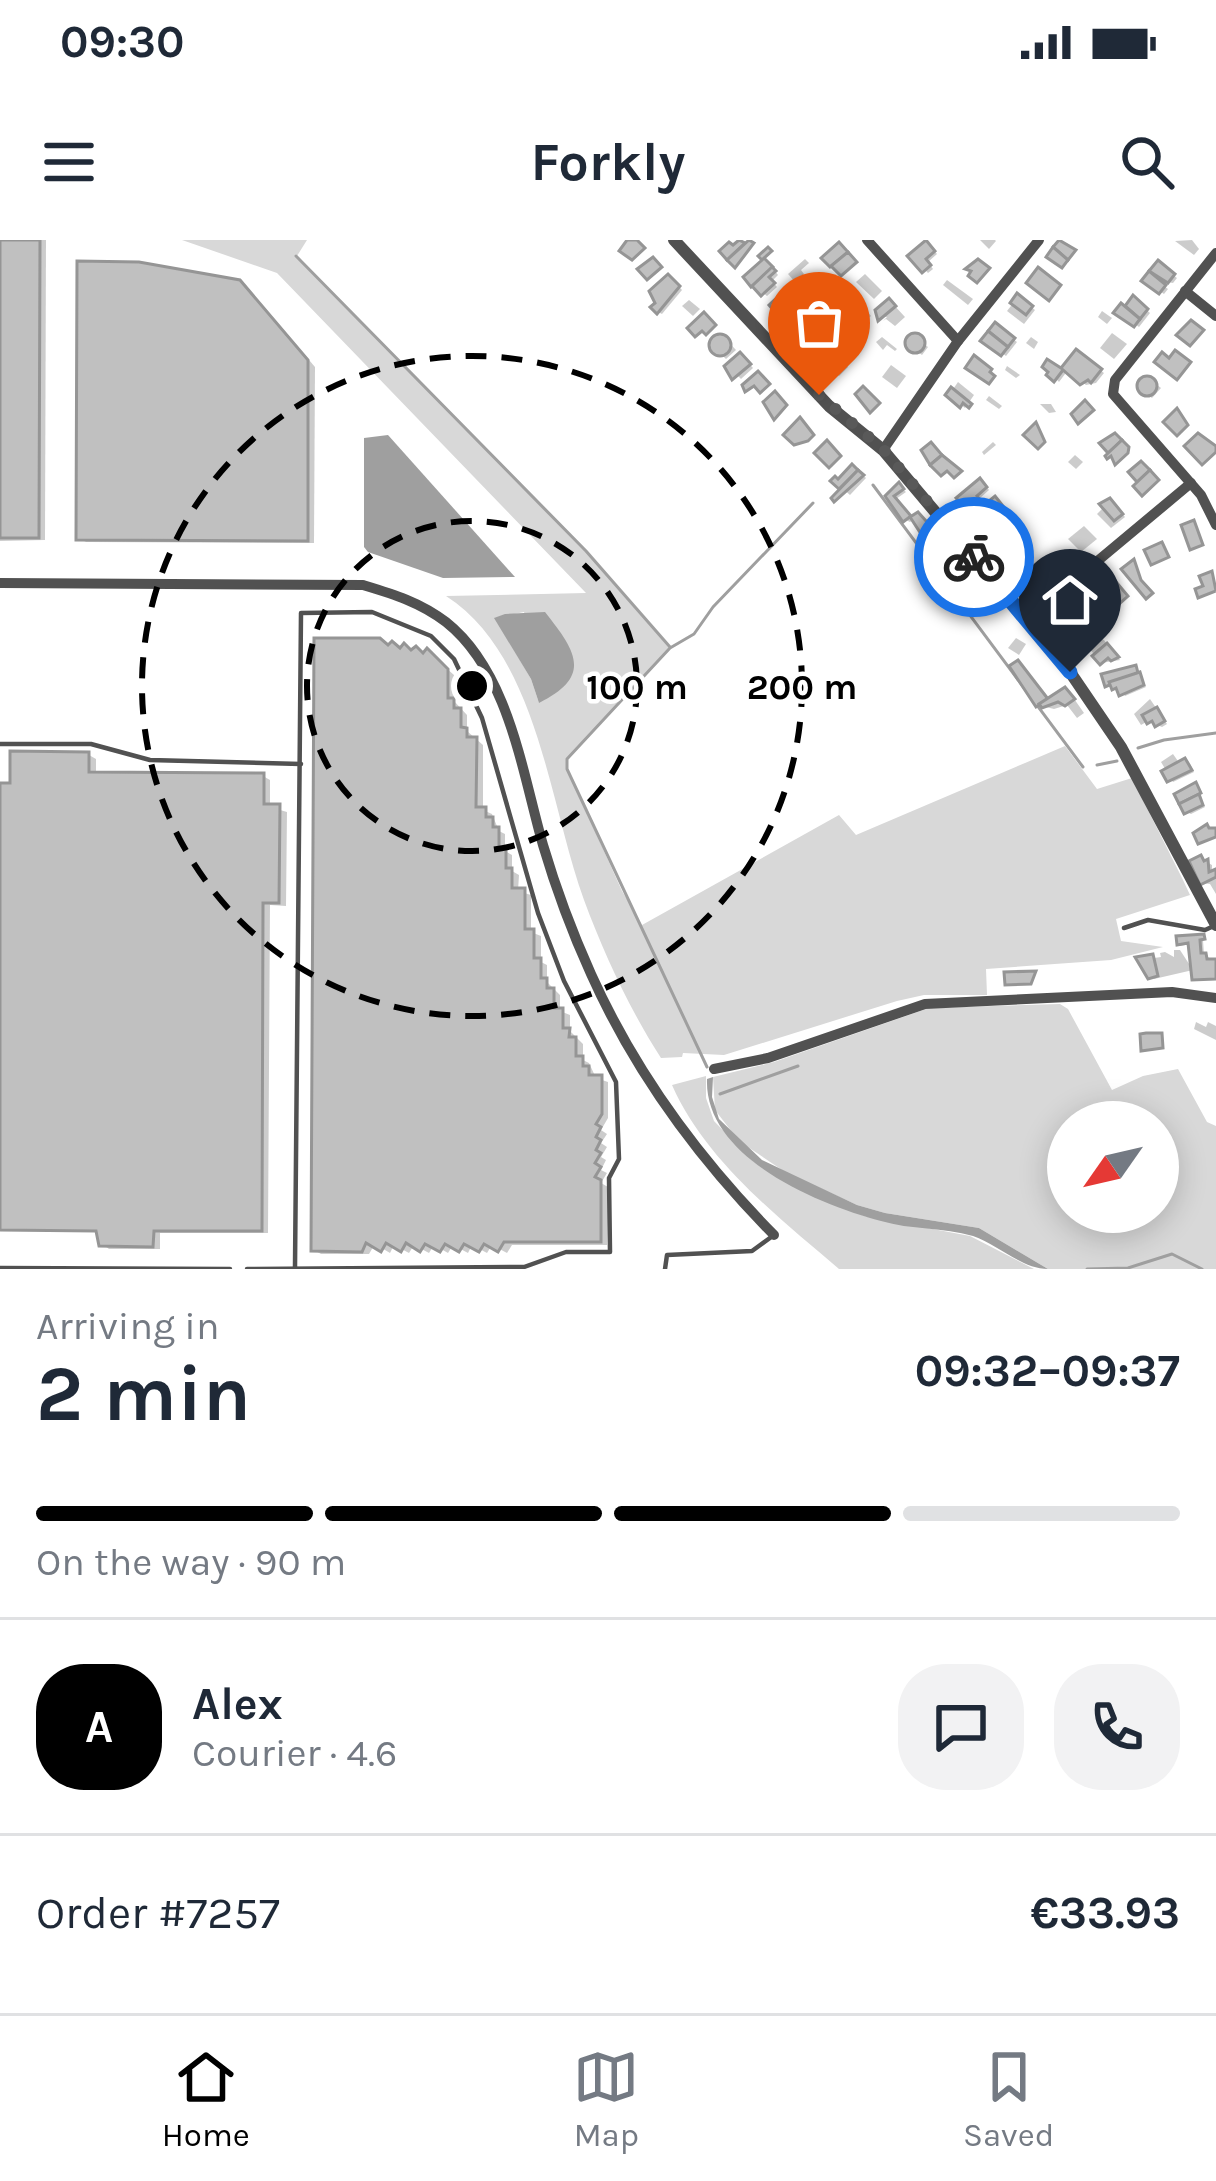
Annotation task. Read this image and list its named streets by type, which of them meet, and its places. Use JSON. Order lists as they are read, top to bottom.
{
  "north": "bottom left",
  "page": {
    "status": "09:30",
    "header": "Forkly",
    "heading": ["2 min", "Arriving in", "09:32–09:37"],
    "panel": [
      "Alex",
      "Courier · 4.6",
      "Order #7257",
      "€33.93"
    ],
    "bar": "On the way · 90 m",
    "round": "A",
    "tabs": ["Home", "Map", "Saved"]
  },
  "rings": ["100 m", "200 m"]
}
